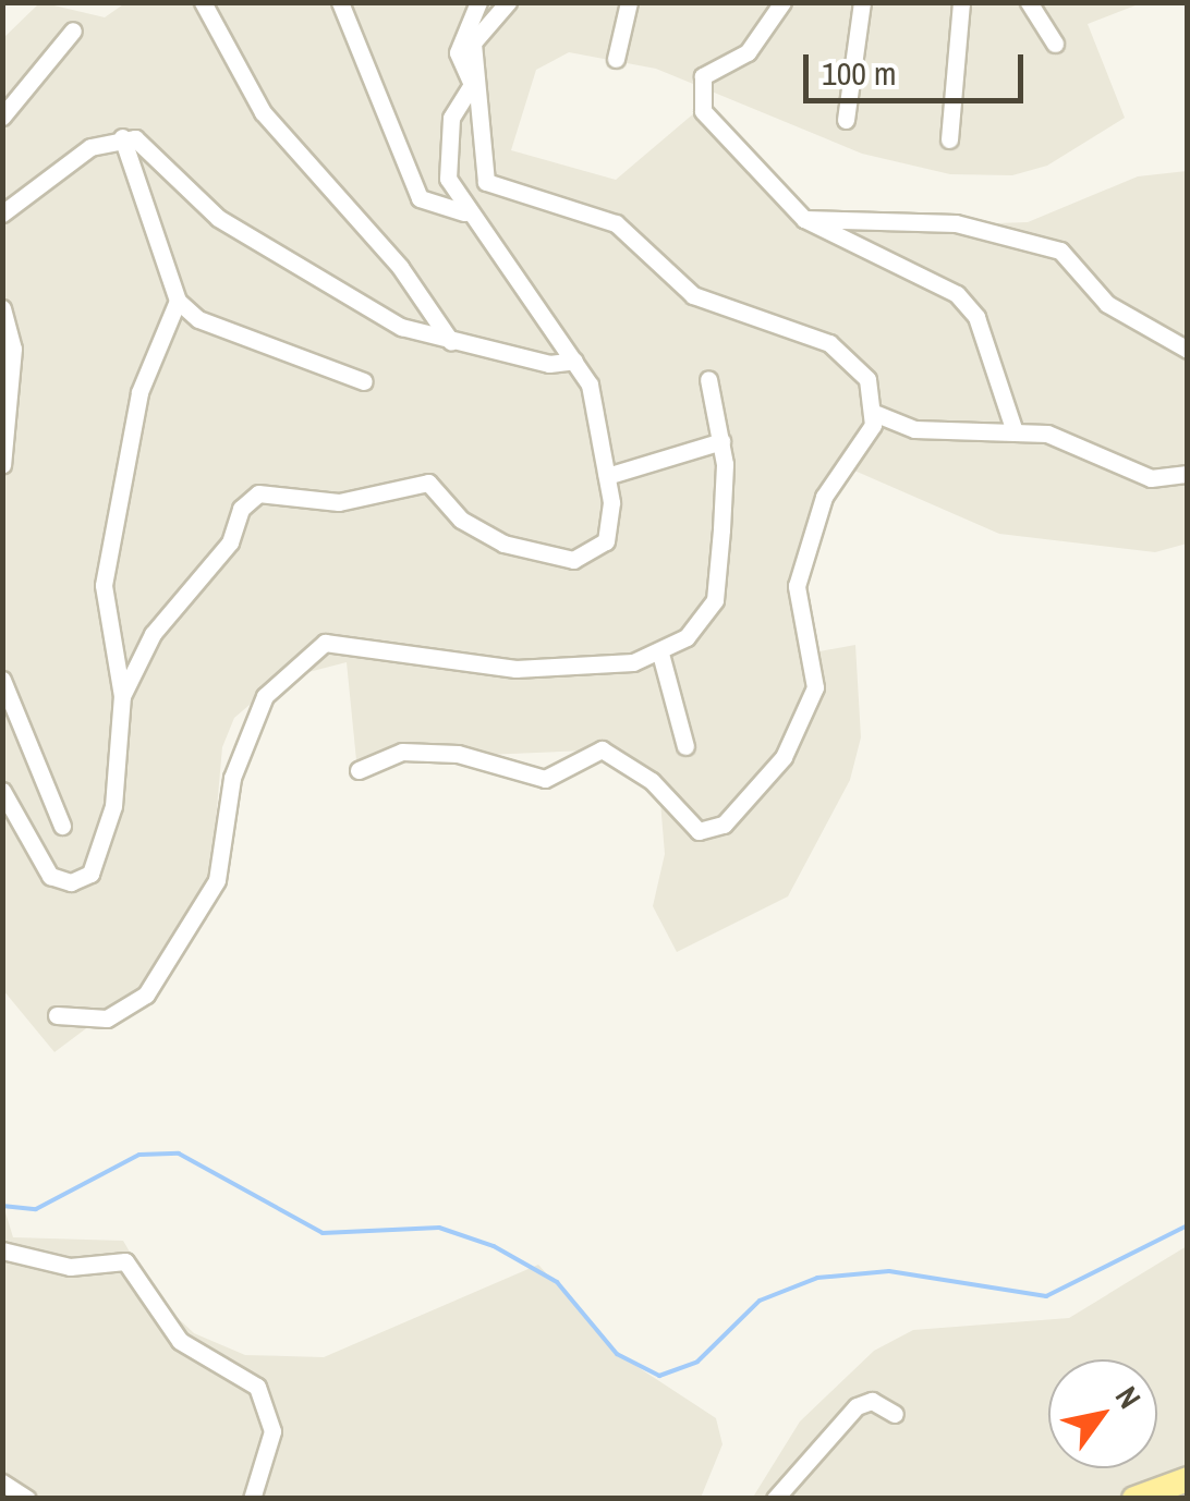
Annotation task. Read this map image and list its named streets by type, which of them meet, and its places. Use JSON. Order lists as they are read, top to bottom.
{
  "scale_bar": "100 m",
  "north": "top right"
}
